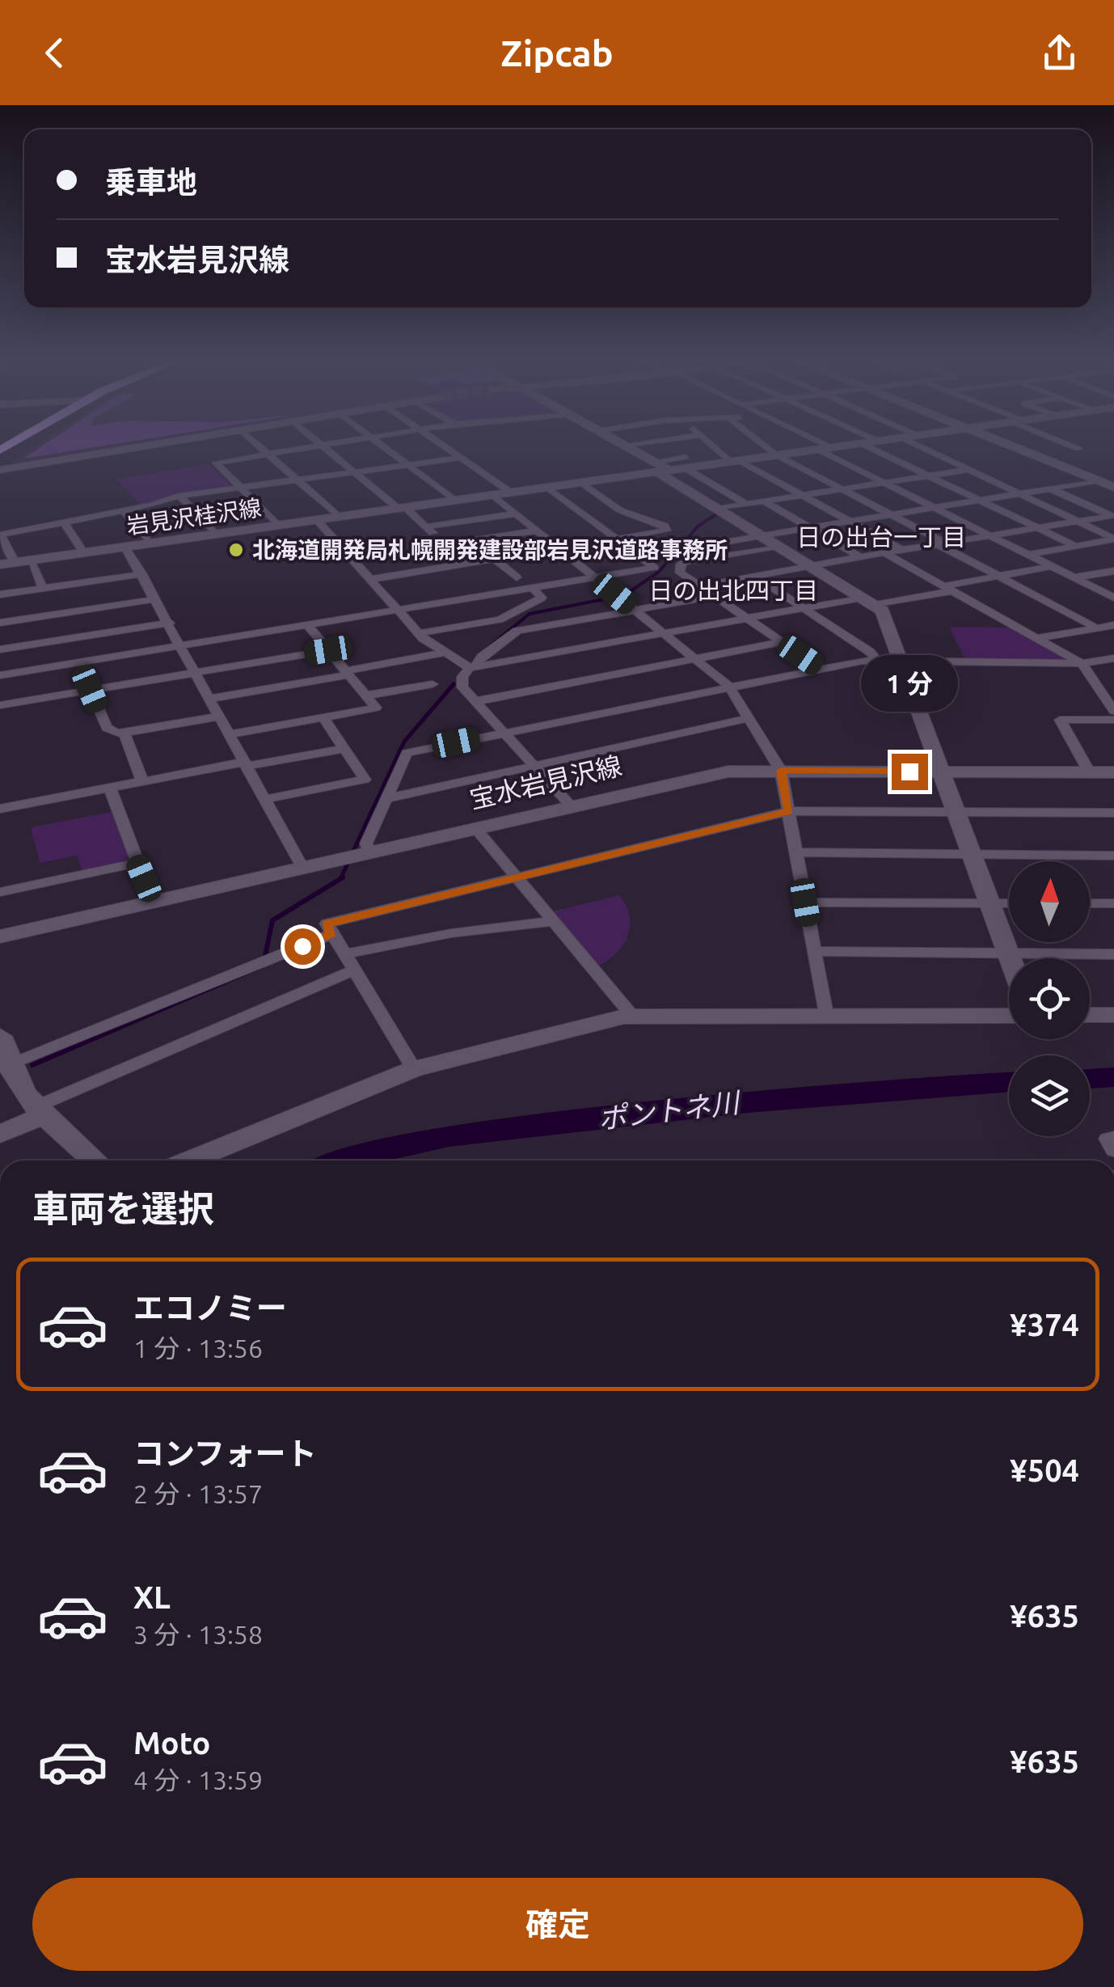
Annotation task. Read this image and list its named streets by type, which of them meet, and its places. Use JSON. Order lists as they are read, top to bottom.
{
  "streets": {
    "street": ["岩見沢桂沢線", "宝水岩見沢線"]
  },
  "districts": ["日の出台一丁目", "日の出北四丁目"],
  "water": ["ポントネ川"],
  "places": ["北海道開発局札幌開発建設部岩見沢道路事務所"],
  "north": "top",
  "page": {
    "header": "Zipcab",
    "banner": ["乗車地", "宝水岩見沢線"],
    "bubble": "1 分",
    "heading": "車両を選択",
    "list": [
      {
        "name": "エコノミー",
        "note": "1 分 · 13:56",
        "value": "¥374"
      },
      {
        "name": "コンフォート",
        "note": "2 分 · 13:57",
        "value": "¥504"
      },
      {
        "name": "XL",
        "note": "3 分 · 13:58",
        "value": "¥635"
      },
      {
        "name": "Moto",
        "note": "4 分 · 13:59",
        "value": "¥635"
      }
    ],
    "buttons": "確定"
  }
}
